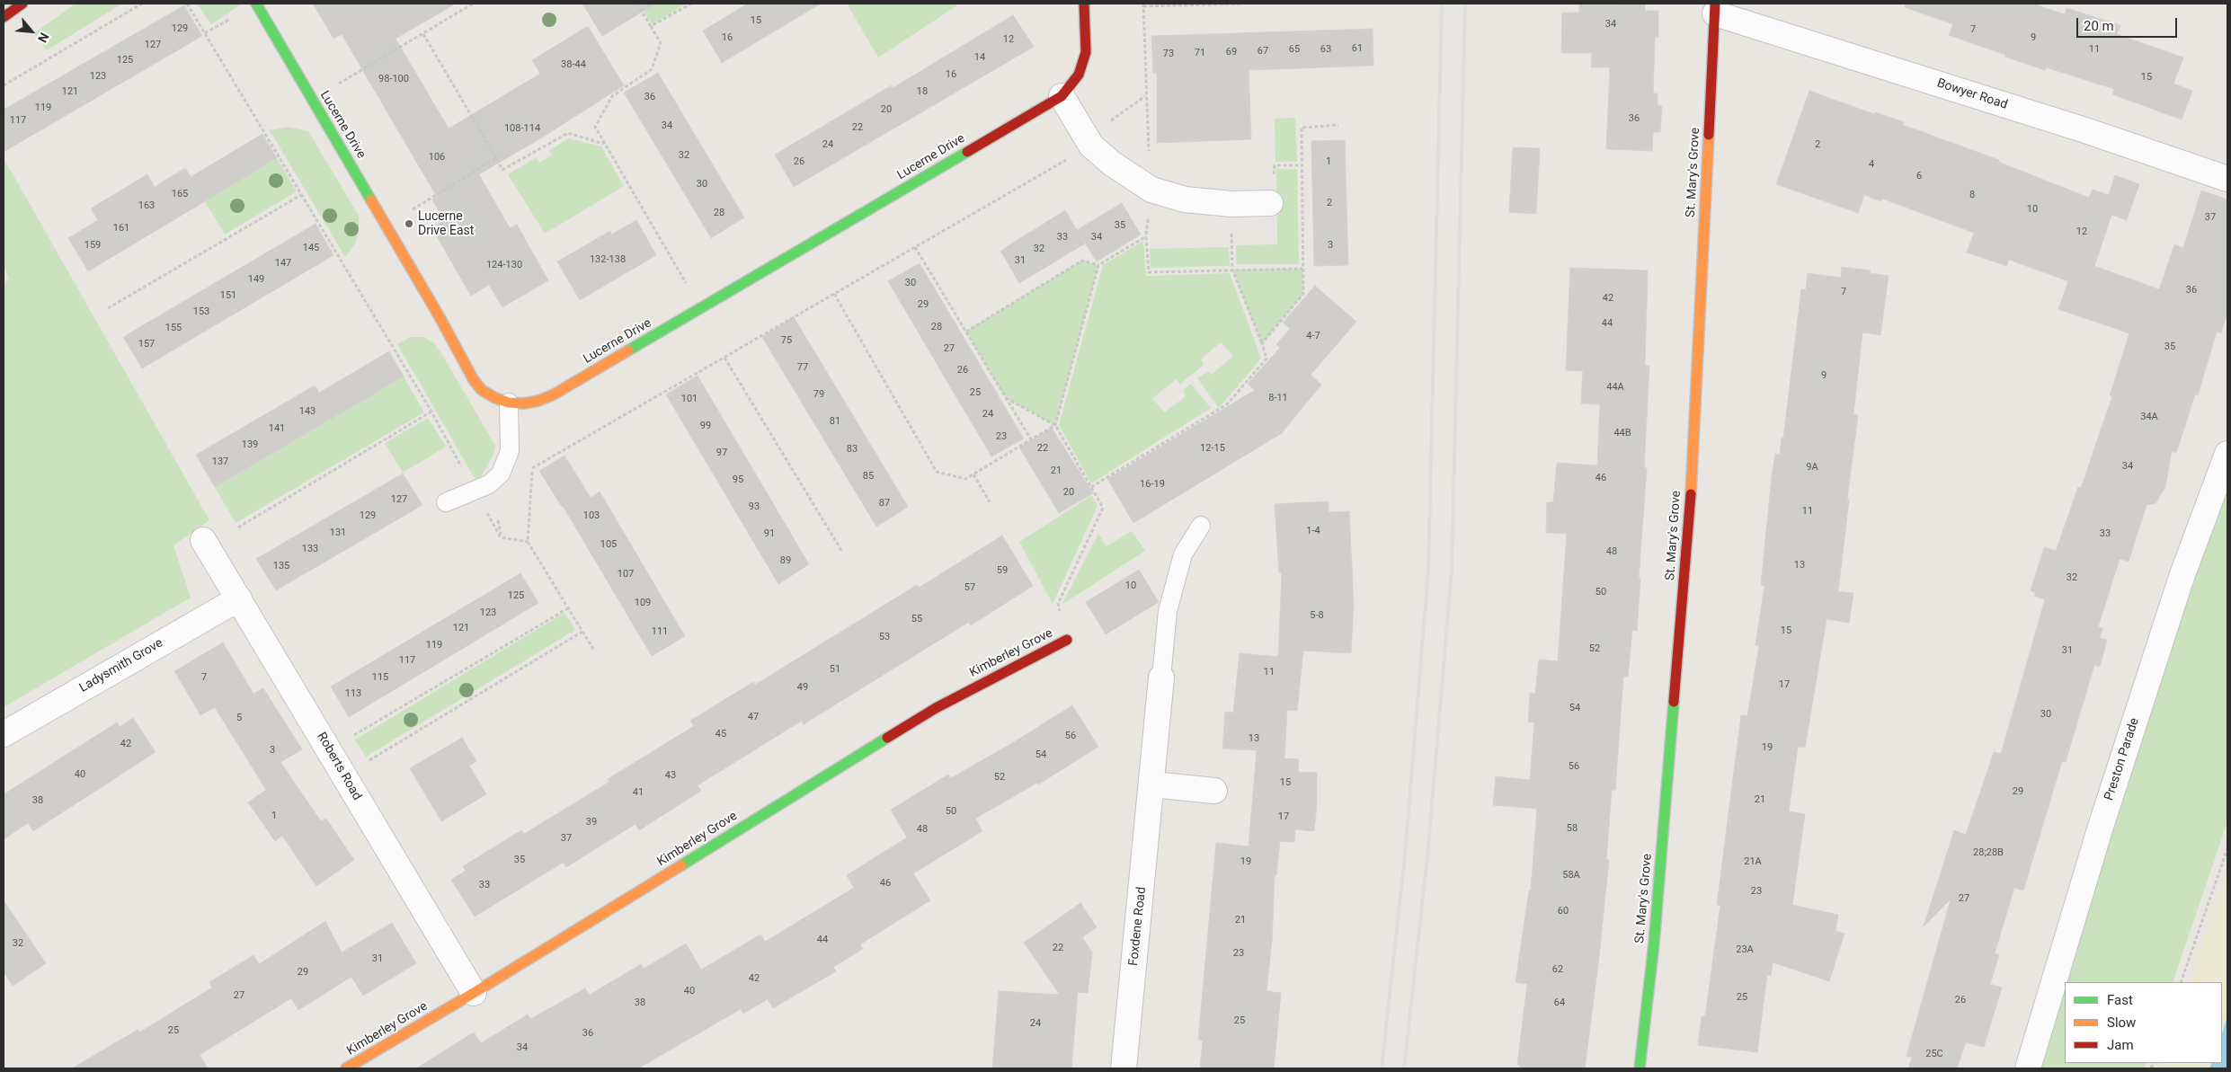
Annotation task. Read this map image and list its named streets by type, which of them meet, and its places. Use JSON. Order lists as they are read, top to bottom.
{
  "streets": {
    "street": [
      "Bowyer Road",
      "Lucerne Drive",
      "St. Mary's Grove",
      "Kimberley Grove",
      "Ladysmith Grove",
      "Preston Parade",
      "Roberts Road",
      "Foxdene Road"
    ]
  },
  "crossings": [
    ["Bowyer Road", "St. Mary's Grove"],
    ["Kimberley Grove", "Roberts Road"],
    ["Ladysmith Grove", "Roberts Road"]
  ],
  "places": ["Lucerne Drive East"],
  "house_numbers": [
    "15",
    "34",
    "129",
    "7",
    "16",
    "9",
    "12",
    "127",
    "61",
    "65",
    "63",
    "11",
    "67",
    "69",
    "71",
    "73",
    "14",
    "125",
    "38-44",
    "16",
    "123",
    "15",
    "98-100",
    "121",
    "18",
    "36",
    "119",
    "20",
    "36",
    "117",
    "34",
    "22",
    "108-114",
    "24",
    "2",
    "32",
    "106",
    "26",
    "1",
    "4",
    "6",
    "30",
    "165",
    "8",
    "2",
    "163",
    "10",
    "28",
    "37",
    "35",
    "161",
    "12",
    "33",
    "34",
    "159",
    "3",
    "145",
    "32",
    "132-138",
    "31",
    "147",
    "124-130",
    "149",
    "30",
    "36",
    "7",
    "151",
    "42",
    "29",
    "153",
    "44",
    "28",
    "155",
    "4-7",
    "75",
    "157",
    "35",
    "27",
    "77",
    "26",
    "9",
    "44A",
    "25",
    "79",
    "8-11",
    "101",
    "143",
    "24",
    "34A",
    "81",
    "99",
    "141",
    "44B",
    "23",
    "139",
    "22",
    "12-15",
    "83",
    "97",
    "137",
    "34",
    "9A",
    "21",
    "85",
    "46",
    "95",
    "16-19",
    "20",
    "127",
    "87",
    "93",
    "11",
    "129",
    "103",
    "1-4",
    "131",
    "91",
    "33",
    "105",
    "133",
    "48",
    "89",
    "13",
    "135",
    "59",
    "107",
    "32",
    "10",
    "57",
    "50",
    "125",
    "109",
    "123",
    "5-8",
    "55",
    "121",
    "15",
    "111",
    "53",
    "119",
    "52",
    "31",
    "117",
    "51",
    "11",
    "7",
    "115",
    "17",
    "49",
    "113",
    "54",
    "30",
    "47",
    "5",
    "45",
    "56",
    "13",
    "42",
    "19",
    "3",
    "54",
    "56",
    "40",
    "43",
    "52",
    "15",
    "29",
    "41",
    "21",
    "38",
    "50",
    "1",
    "17",
    "39",
    "58",
    "48",
    "37",
    "28;28B",
    "35",
    "19",
    "21A",
    "58A",
    "46",
    "33",
    "23",
    "27",
    "60",
    "21",
    "44",
    "32",
    "22",
    "23A",
    "23",
    "31",
    "62",
    "29",
    "42",
    "40",
    "27",
    "25",
    "26",
    "38",
    "64",
    "25",
    "24",
    "25",
    "36",
    "34",
    "25C"
  ],
  "legend": ["Fast", "Slow", "Jam"],
  "scale_bar": "20 m",
  "north": "bottom right"
}
